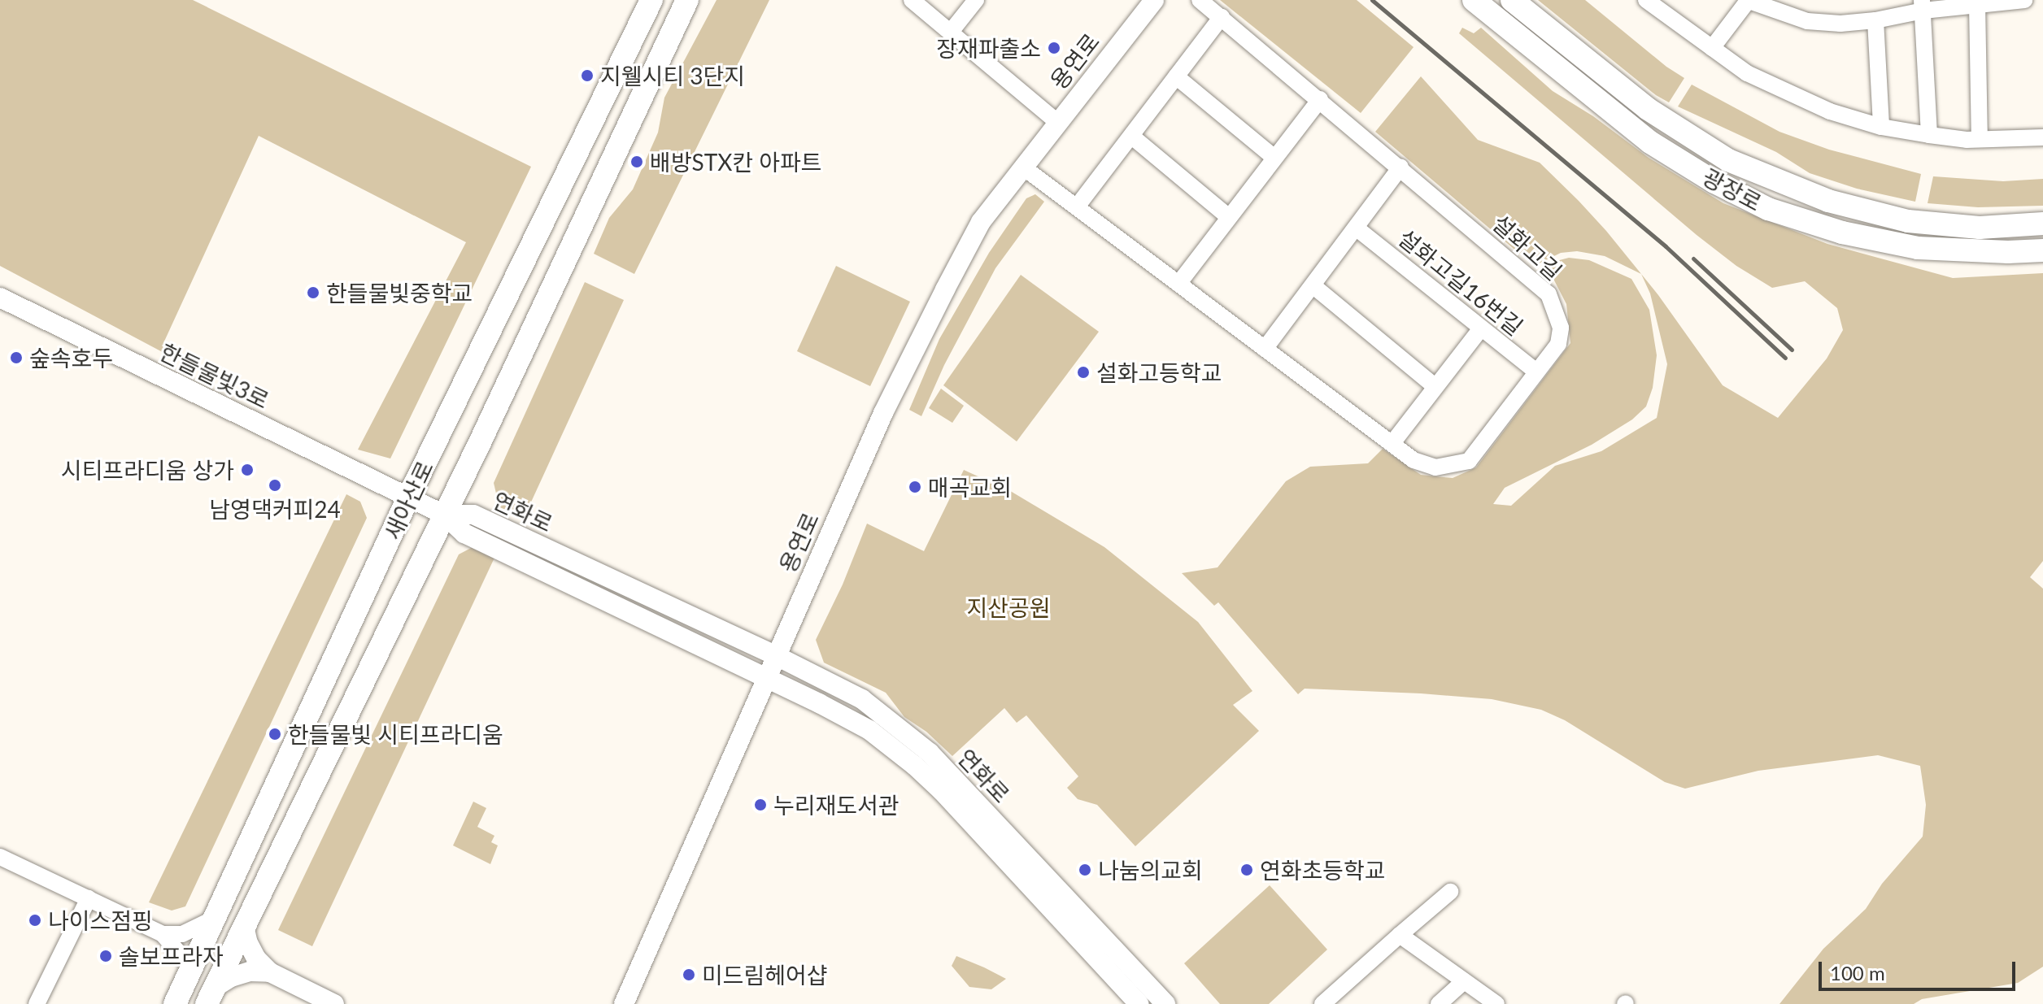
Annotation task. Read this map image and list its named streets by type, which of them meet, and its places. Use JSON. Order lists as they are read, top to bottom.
{
  "streets": {
    "main road": ["광장로", "새아산로"],
    "street": [
      "용연로",
      "설화고길",
      "설화고길16번길",
      "한들물빛3로",
      "연화로"
    ]
  },
  "crossings": [
    ["용연로", "설화고길"],
    ["용연로", "연화로"],
    ["설화고길", "설화고길16번길"],
    ["한들물빛3로", "새아산로"],
    ["한들물빛3로", "연화로"],
    ["새아산로", "연화로"]
  ],
  "parks": ["지산공원"],
  "places": [
    "장재파출소",
    "지웰시티 3단지",
    "배방STX칸 아파트",
    "한들물빛중학교",
    "숲속호두",
    "설화고등학교",
    "시티프라디움 상가",
    "남영댁커피24",
    "매곡교회",
    "한들물빛 시티프라디움",
    "누리재도서관",
    "나눔의교회",
    "연화초등학교",
    "나이스점핑",
    "솔보프라자",
    "미드림헤어샵"
  ],
  "scale_bar": "100 m"
}
